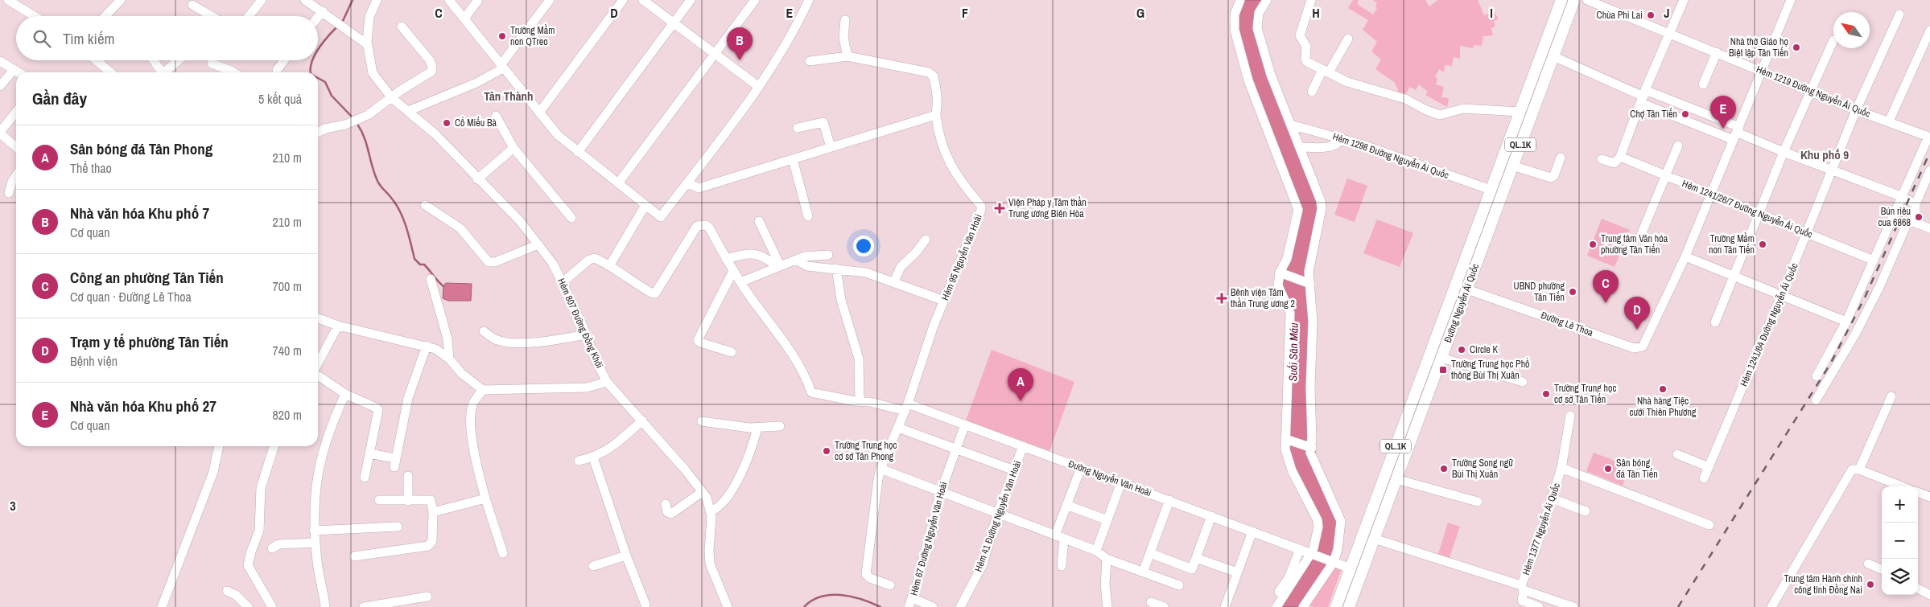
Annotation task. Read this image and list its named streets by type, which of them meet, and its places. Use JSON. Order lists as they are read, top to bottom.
{
  "streets": {
    "main road": ["QL.1K", "Đường Nguyễn Ái Quốc"],
    "street": [
      "Hẻm 1219 Đường Nguyễn Ái Quốc",
      "Hẻm 1298 Đường Nguyễn Ái Quốc",
      "Hẻm 1241/26/7 Đường Nguyễn Ái Quốc",
      "Hẻm 95 Nguyễn Văn Hoài",
      "Hẻm 807 Đường Đồng Khởi",
      "Đường Lê Thoa",
      "Hẻm 1241/64 Đường Nguyễn Ái Quốc",
      "Đường Nguyễn Văn Hoài",
      "Hẻm 41 Đường Nguyễn Văn Hoài",
      "Hẻm 1377 Nguyễn Ái Quốc",
      "Hẻm 67 Đường Nguyễn Văn Hoài"
    ]
  },
  "crossings": [
    ["Hẻm 1219 Đường Nguyễn Ái Quốc", "Hẻm 1241/64 Đường Nguyễn Ái Quốc"],
    ["Hẻm 1298 Đường Nguyễn Ái Quốc", "Đường Nguyễn Ái Quốc"],
    ["Hẻm 1241/26/7 Đường Nguyễn Ái Quốc", "Hẻm 1241/64 Đường Nguyễn Ái Quốc"],
    ["Hẻm 95 Nguyễn Văn Hoài", "Đường Nguyễn Văn Hoài"],
    ["Đường Nguyễn Ái Quốc", "Đường Lê Thoa"],
    ["Đường Nguyễn Ái Quốc", "Hẻm 1377 Nguyễn Ái Quốc"],
    ["Đường Nguyễn Văn Hoài", "Hẻm 41 Đường Nguyễn Văn Hoài"],
    ["Đường Nguyễn Văn Hoài", "Hẻm 67 Đường Nguyễn Văn Hoài"]
  ],
  "districts": ["Tân Thành", "Khu phố 9"],
  "water": ["Suối Săn Máu"],
  "places": {
    "other": [
      "Chùa Phi Lai",
      "Trường Mầm non QTreo",
      "Nhà thờ Giáo họ Biệt lập Tân Tiến",
      "Chợ Tân Tiến",
      "Cổ Miếu Bà",
      "Bún riêu cua 6868",
      "Trung tâm Văn hóa phường Tân Tiến",
      "Trường Mầm non Tân Tiến",
      "UBND phường Tân Tiến",
      "Circle K",
      "Nhà hàng Tiệc cưới Thiên Phương",
      "Trường Trung học cơ sở Tân Tiến",
      "Trường Trung học cơ sở Tân Phong",
      "Trường Song ngữ Bùi Thị Xuân",
      "Sân bóng đá Tân Tiến",
      "Trung tâm Hành chính công tỉnh Đồng Nai"
    ],
    "health": ["Viện Pháp y Tâm thần Trung ương Biên Hòa", "Bệnh viện Tâm thần Trung ương 2"],
    "transit": ["Trường Trung học Phổ thông Bùi Thị Xuân"]
  },
  "north": "top left",
  "page": {
    "search": "Tìm kiếm",
    "pins": [
      "B",
      "E",
      "C",
      "D",
      "A"
    ],
    "heading": ["Gần đây", "5 kết quả"],
    "list": [
      {
        "mark": "A",
        "name": "Sân bóng đá Tân Phong",
        "note": "Thể thao",
        "value": "210 m"
      },
      {
        "mark": "B",
        "name": "Nhà văn hóa Khu phố 7",
        "note": "Cơ quan",
        "value": "210 m"
      },
      {
        "mark": "C",
        "name": "Công an phường Tân Tiến",
        "note": "Cơ quan · Đường Lê Thoa",
        "value": "700 m"
      },
      {
        "mark": "D",
        "name": "Trạm y tế phường Tân Tiến",
        "note": "Bệnh viện",
        "value": "740 m"
      },
      {
        "mark": "E",
        "name": "Nhà văn hóa Khu phố 27",
        "note": "Cơ quan",
        "value": "820 m"
      }
    ],
    "map_buttons": ["+", "−"]
  },
  "grid": {
    "columns": [
      "C",
      "D",
      "E",
      "F",
      "G",
      "H",
      "I",
      "J"
    ],
    "rows": ["3"]
  }
}
